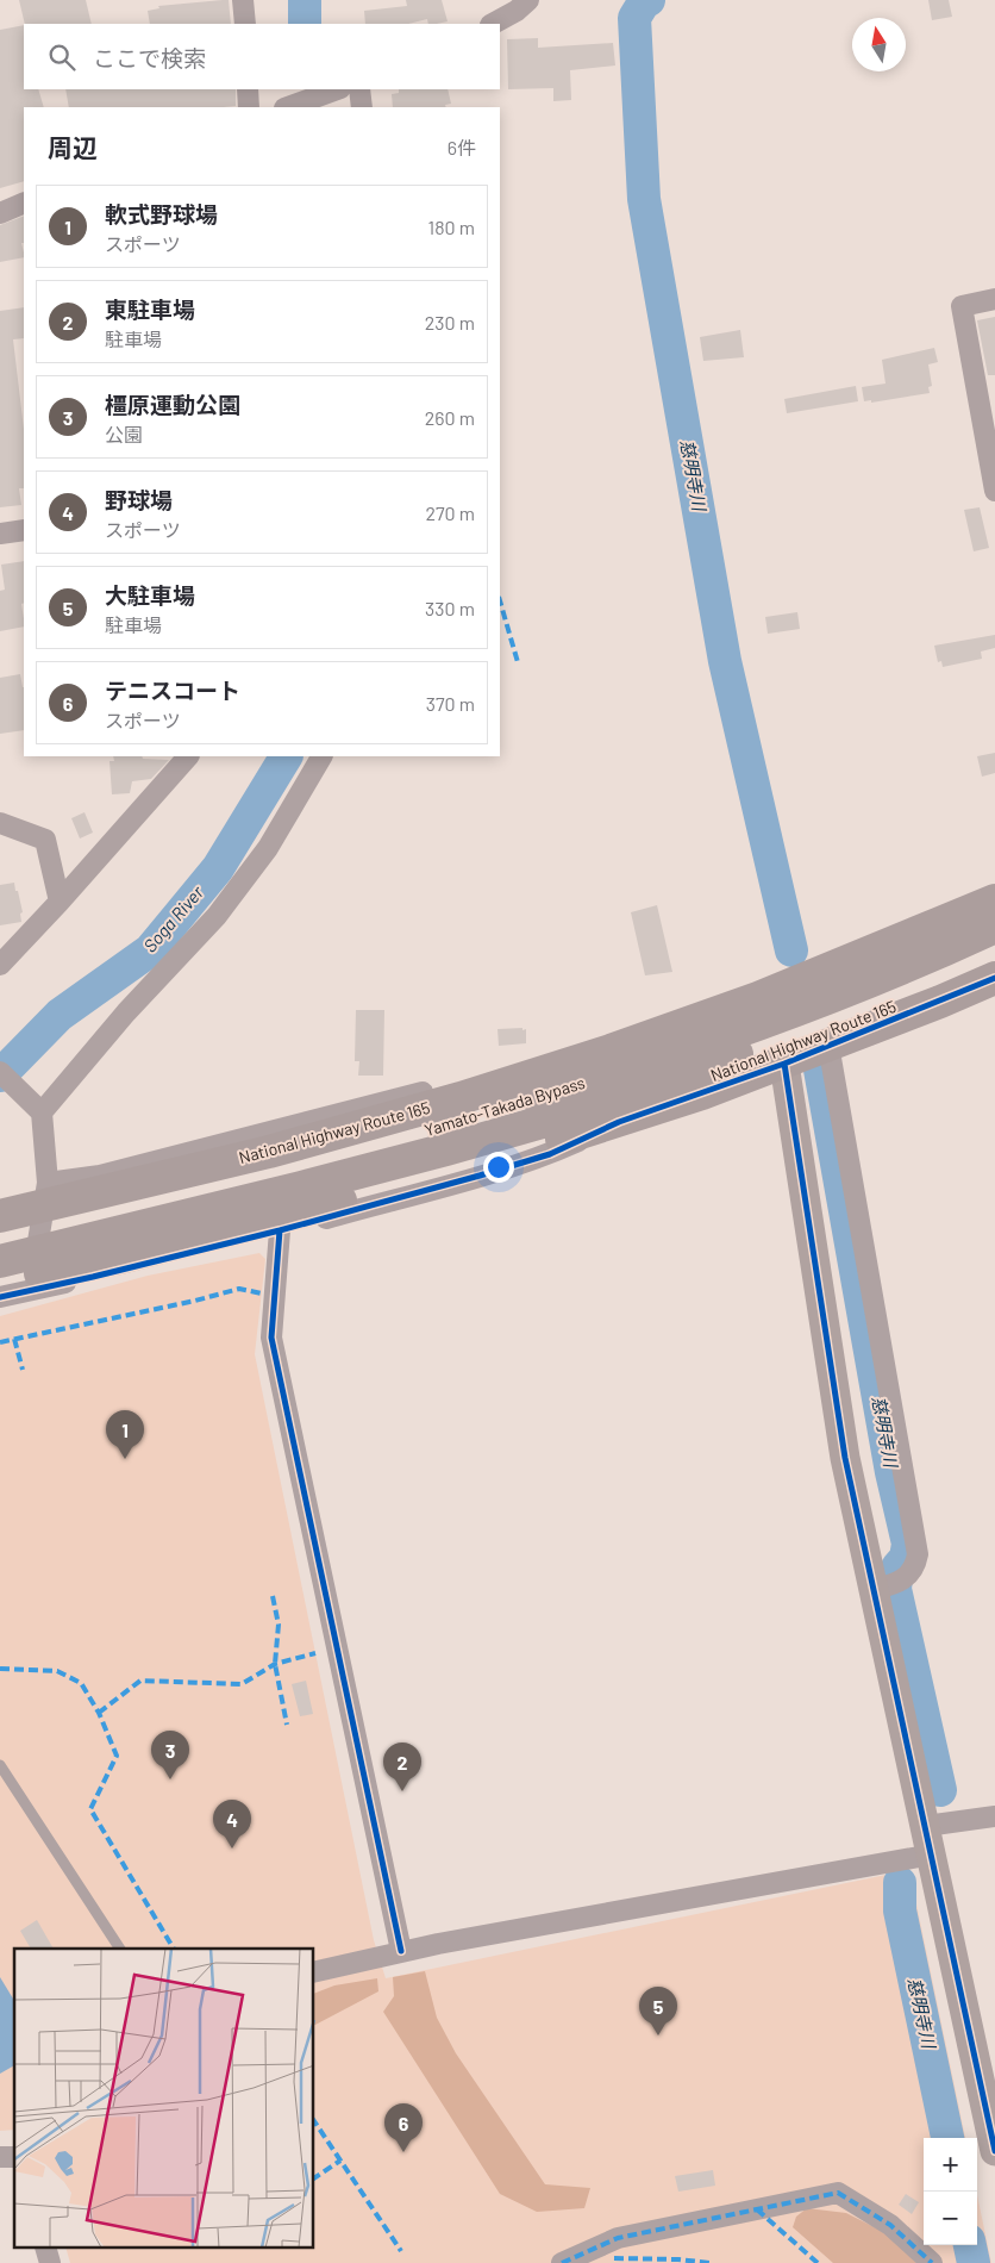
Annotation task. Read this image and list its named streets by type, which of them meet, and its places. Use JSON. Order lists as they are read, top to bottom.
{
  "streets": {
    "highway": ["National Highway Route 165", "Yamato-Takada Bypass"]
  },
  "water": ["慈明寺川", "Soga River"],
  "north": "top",
  "page": {
    "search": "ここで検索",
    "heading": ["周辺", "6件"],
    "list": [
      {
        "mark": "1",
        "name": "軟式野球場",
        "note": "スポーツ",
        "value": "180 m"
      },
      {
        "mark": "2",
        "name": "東駐車場",
        "note": "駐車場",
        "value": "230 m"
      },
      {
        "mark": "3",
        "name": "橿原運動公園",
        "note": "公園",
        "value": "260 m"
      },
      {
        "mark": "4",
        "name": "野球場",
        "note": "スポーツ",
        "value": "270 m"
      },
      {
        "mark": "5",
        "name": "大駐車場",
        "note": "駐車場",
        "value": "330 m"
      },
      {
        "mark": "6",
        "name": "テニスコート",
        "note": "スポーツ",
        "value": "370 m"
      }
    ],
    "pins": [
      "1",
      "3",
      "2",
      "4",
      "5",
      "6"
    ],
    "map_buttons": ["+", "−"]
  }
}
